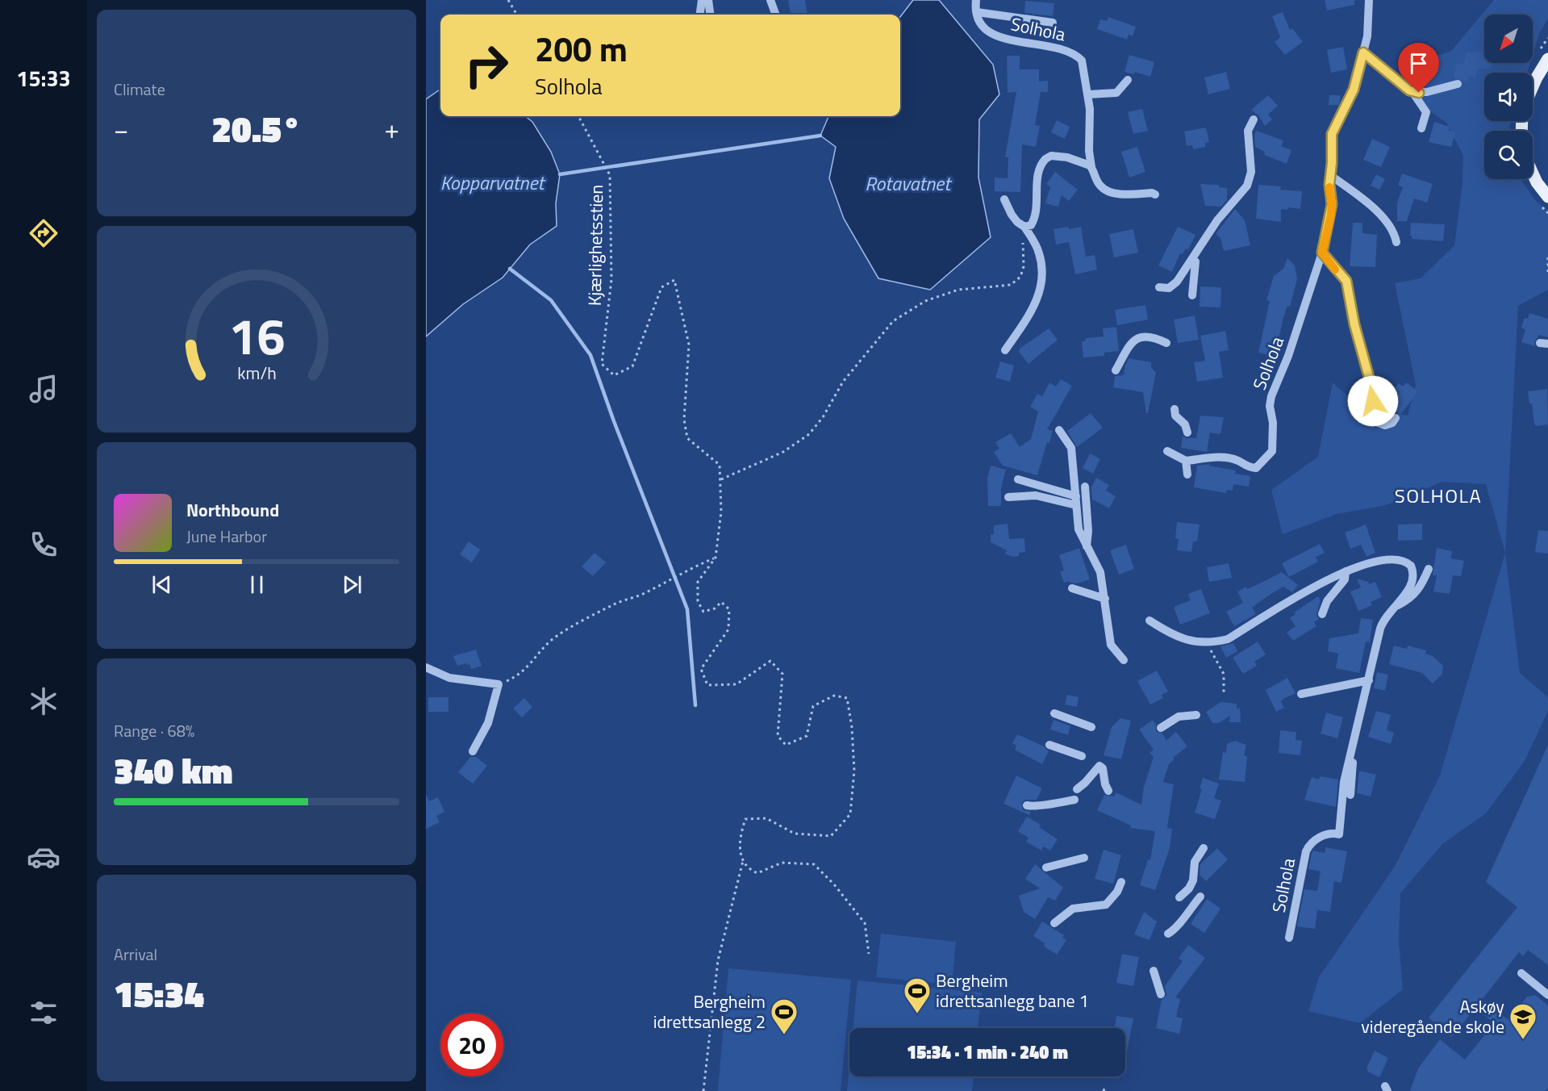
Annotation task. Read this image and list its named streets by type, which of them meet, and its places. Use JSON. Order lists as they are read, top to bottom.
{
  "streets": {
    "lane": ["Solhola"],
    "path": ["Kjærlighetsstien"]
  },
  "districts": ["SOLHOLA"],
  "water": ["Kopparvatnet", "Rotavatnet"],
  "places": {
    "sports": ["Bergheim idrettsanlegg bane 1", "Bergheim idrettsanlegg 2"],
    "school or university": ["Askøy videregående skole"]
  },
  "north": "bottom left",
  "page": {
    "tabs": "15:33",
    "tile": [
      "Climate",
      ["Range · 68%", "340 km"],
      ["Arrival", "15:34"]
    ],
    "turn": ["200 m", "Solhola"],
    "heat": ["−", "20.5°", "+"],
    "song": ["Northbound", "June Harbor"],
    "limit": "20",
    "trip": "15:34 · 1 min · 240 m",
    "gauge": ["16", "km/h"]
  }
}
